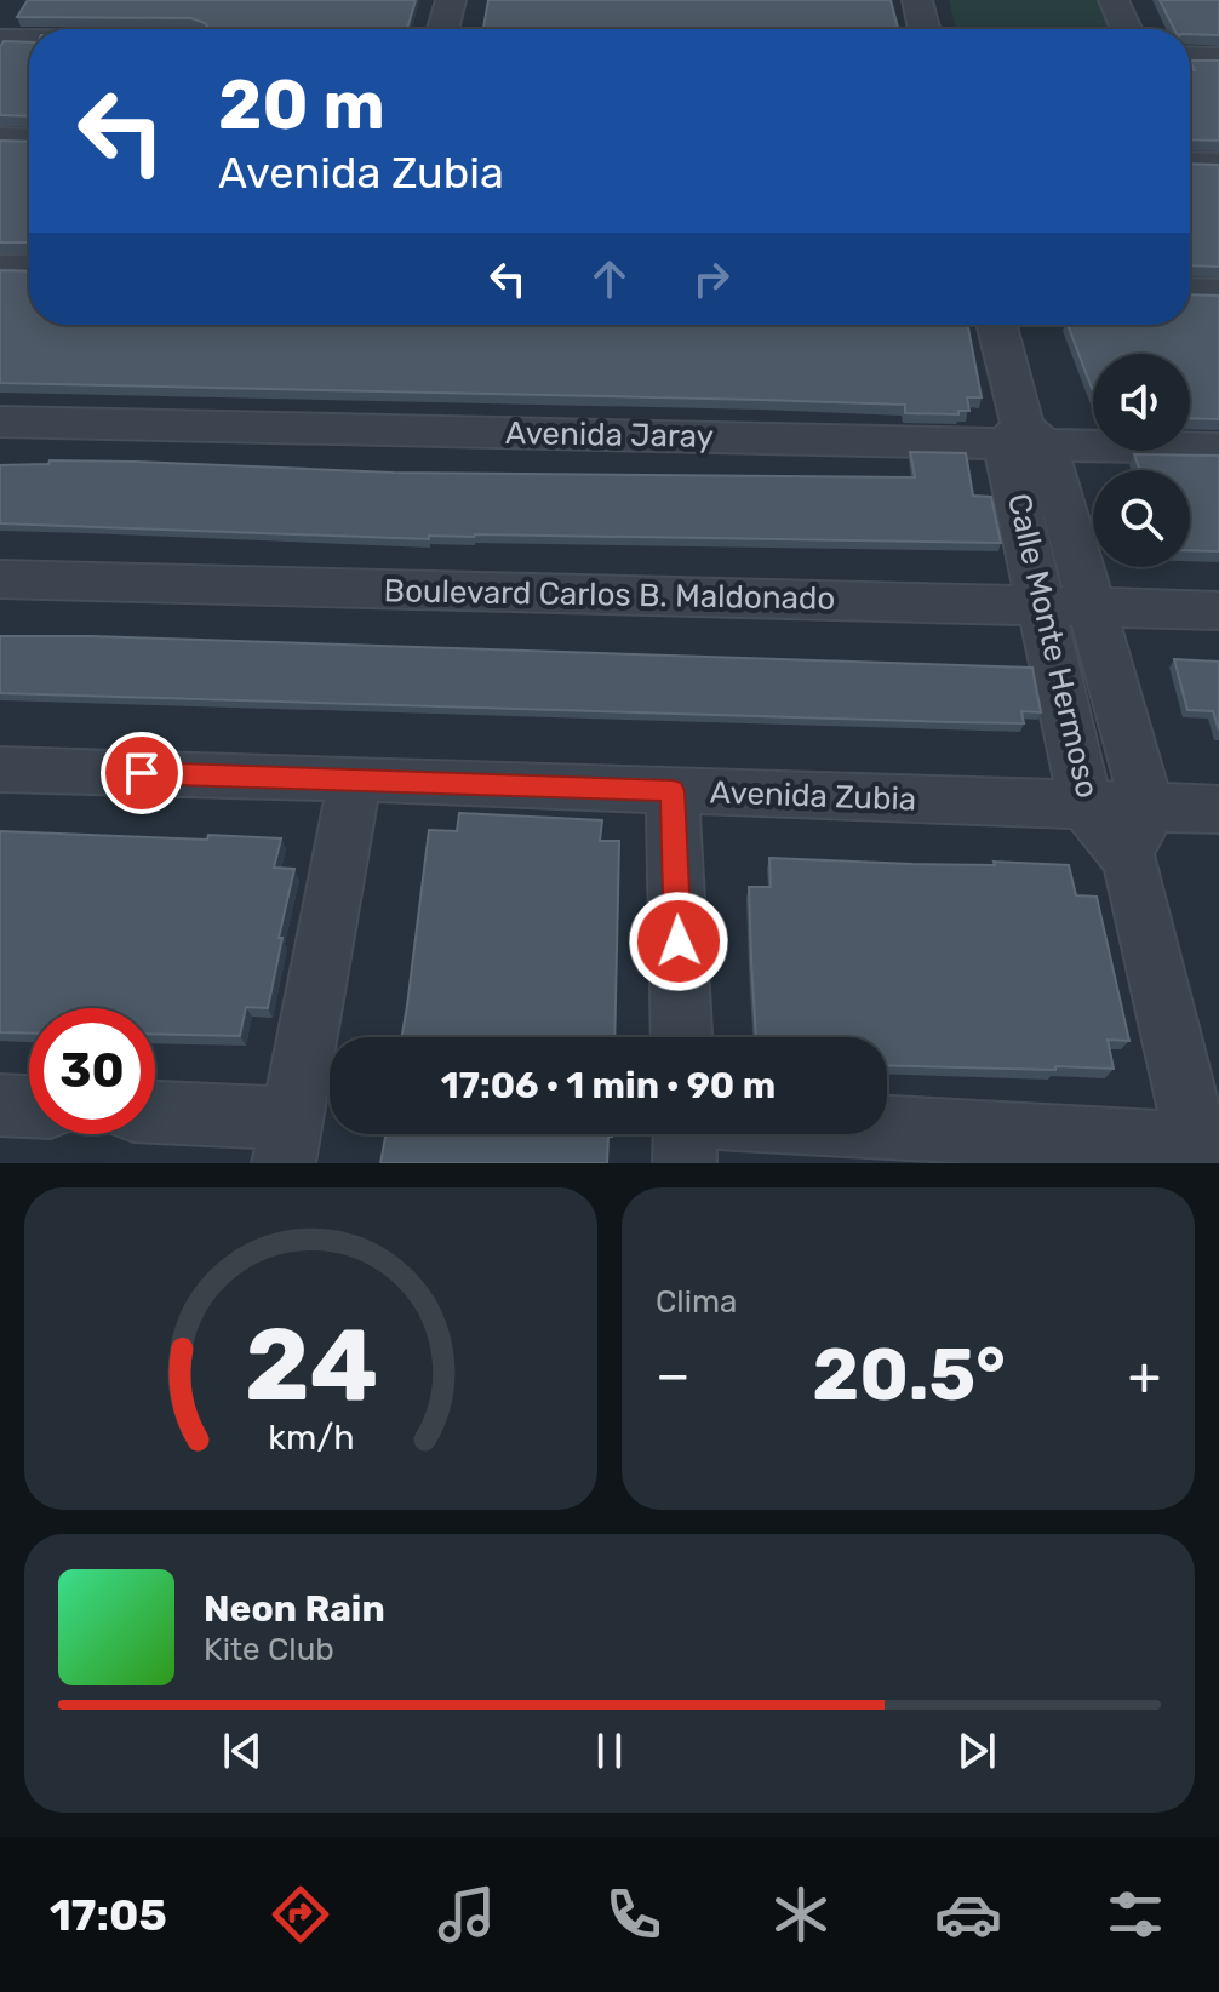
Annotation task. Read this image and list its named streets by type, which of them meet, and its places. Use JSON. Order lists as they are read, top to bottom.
{
  "streets": {
    "street": [
      "Avenida Jaray",
      "Boulevard Carlos B. Maldonado",
      "Calle Monte Hermoso",
      "Avenida Zubia"
    ]
  },
  "crossings": [
    ["Avenida Jaray", "Calle Monte Hermoso"],
    ["Boulevard Carlos B. Maldonado", "Calle Monte Hermoso"],
    ["Calle Monte Hermoso", "Avenida Zubia"]
  ],
  "page": {
    "turn": ["20 m", "Avenida Zubia"],
    "limit": "30",
    "trip": "17:06 · 1 min · 90 m",
    "tile": "Clima",
    "heat": ["−", "20.5°", "+"],
    "song": ["Neon Rain", "Kite Club"],
    "tabs": "17:05",
    "gauge": ["24", "km/h"]
  }
}
